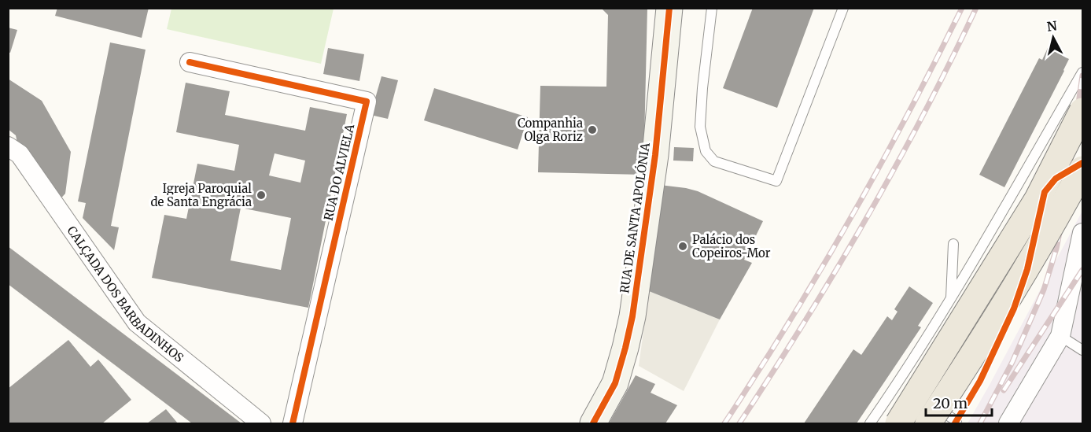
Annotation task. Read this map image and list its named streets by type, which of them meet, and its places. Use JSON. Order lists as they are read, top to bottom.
{
  "streets": {
    "street": ["RUA DO ALVIELA", "RUA DE SANTA APOLÓNIA", "CALÇADA DOS BARBADINHOS"]
  },
  "places": ["Companhia Olga Roriz", "Igreja Paroquial de Santa Engrácia", "Palácio dos Copeiros-Mor"],
  "scale_bar": "20 m",
  "north": "top"
}
